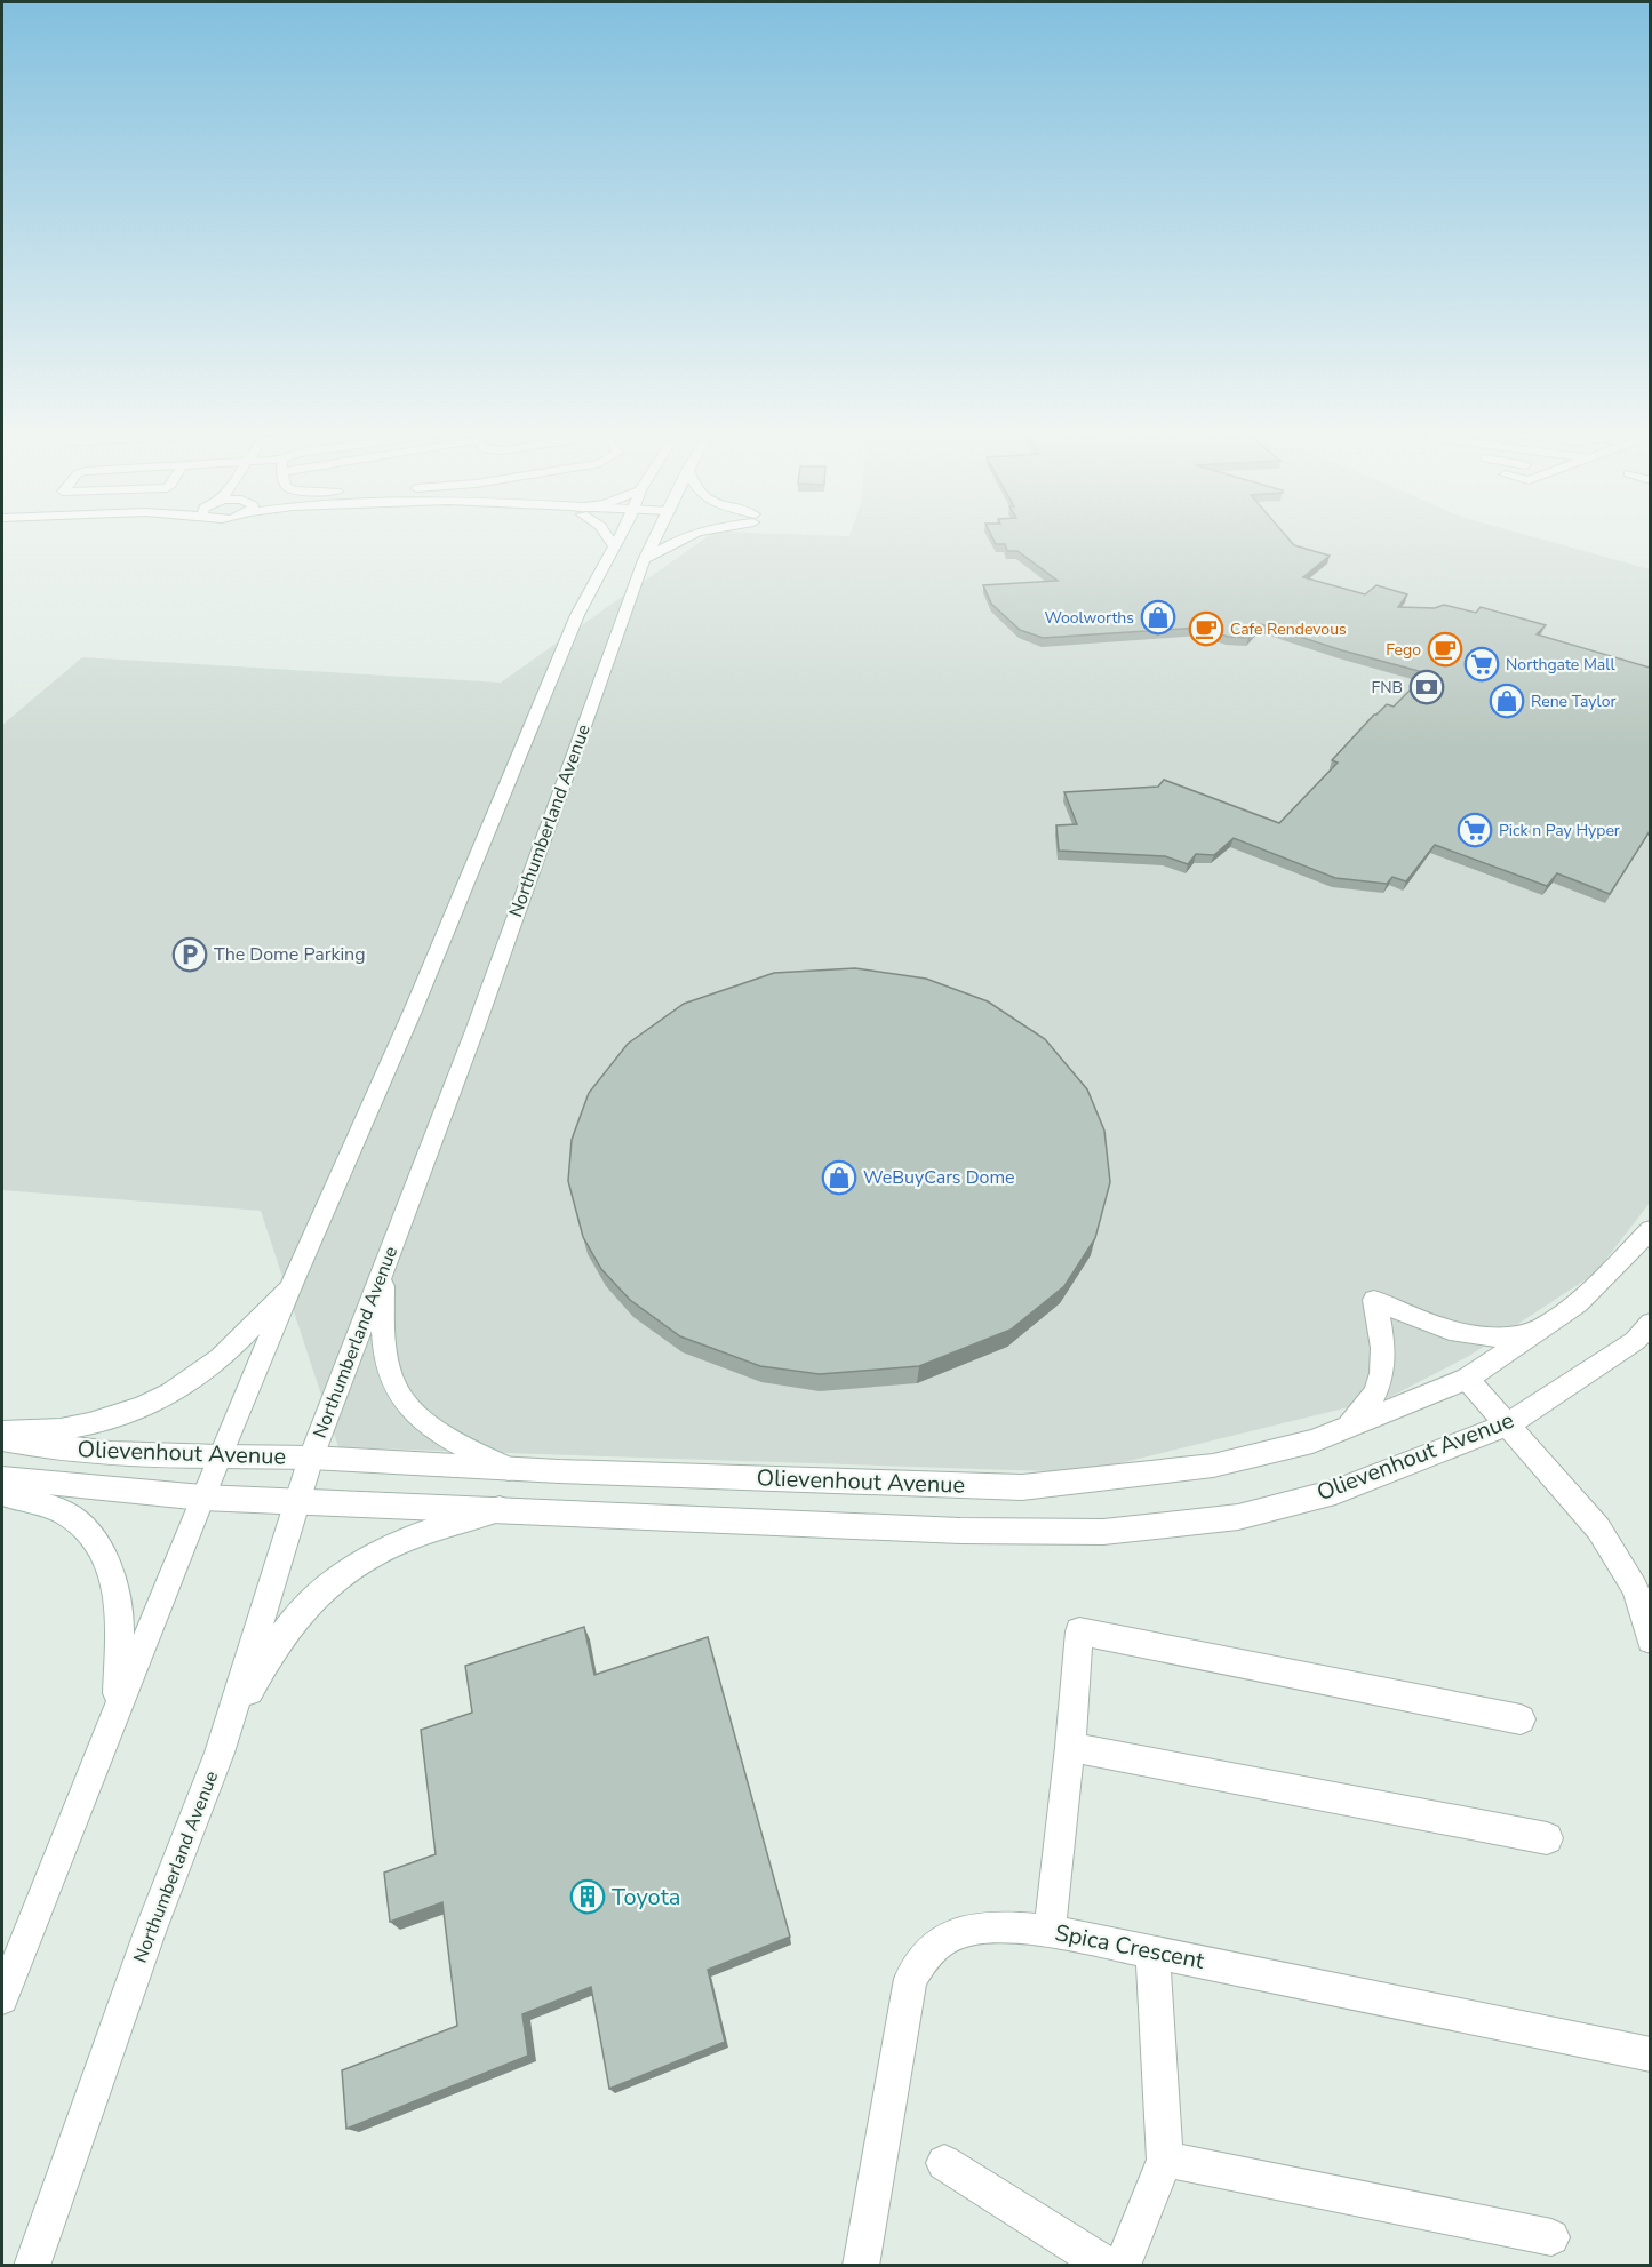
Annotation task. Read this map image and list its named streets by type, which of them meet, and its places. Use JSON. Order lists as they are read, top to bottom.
{
  "streets": {
    "street": ["Northumberland Avenue", "Olievenhout Avenue", "Spica Crescent"]
  },
  "crossings": [
    ["Northumberland Avenue", "Olievenhout Avenue"]
  ],
  "places": {
    "shop": ["Woolworths", "Rene Taylor", "WeBuyCars Dome"],
    "cafe": ["Cafe Rendevous", "Fego"],
    "supermarket": ["Northgate Mall", "Pick n Pay Hyper"],
    "bank": ["FNB"],
    "parking": ["The Dome Parking"],
    "building": ["Toyota"]
  }
}
